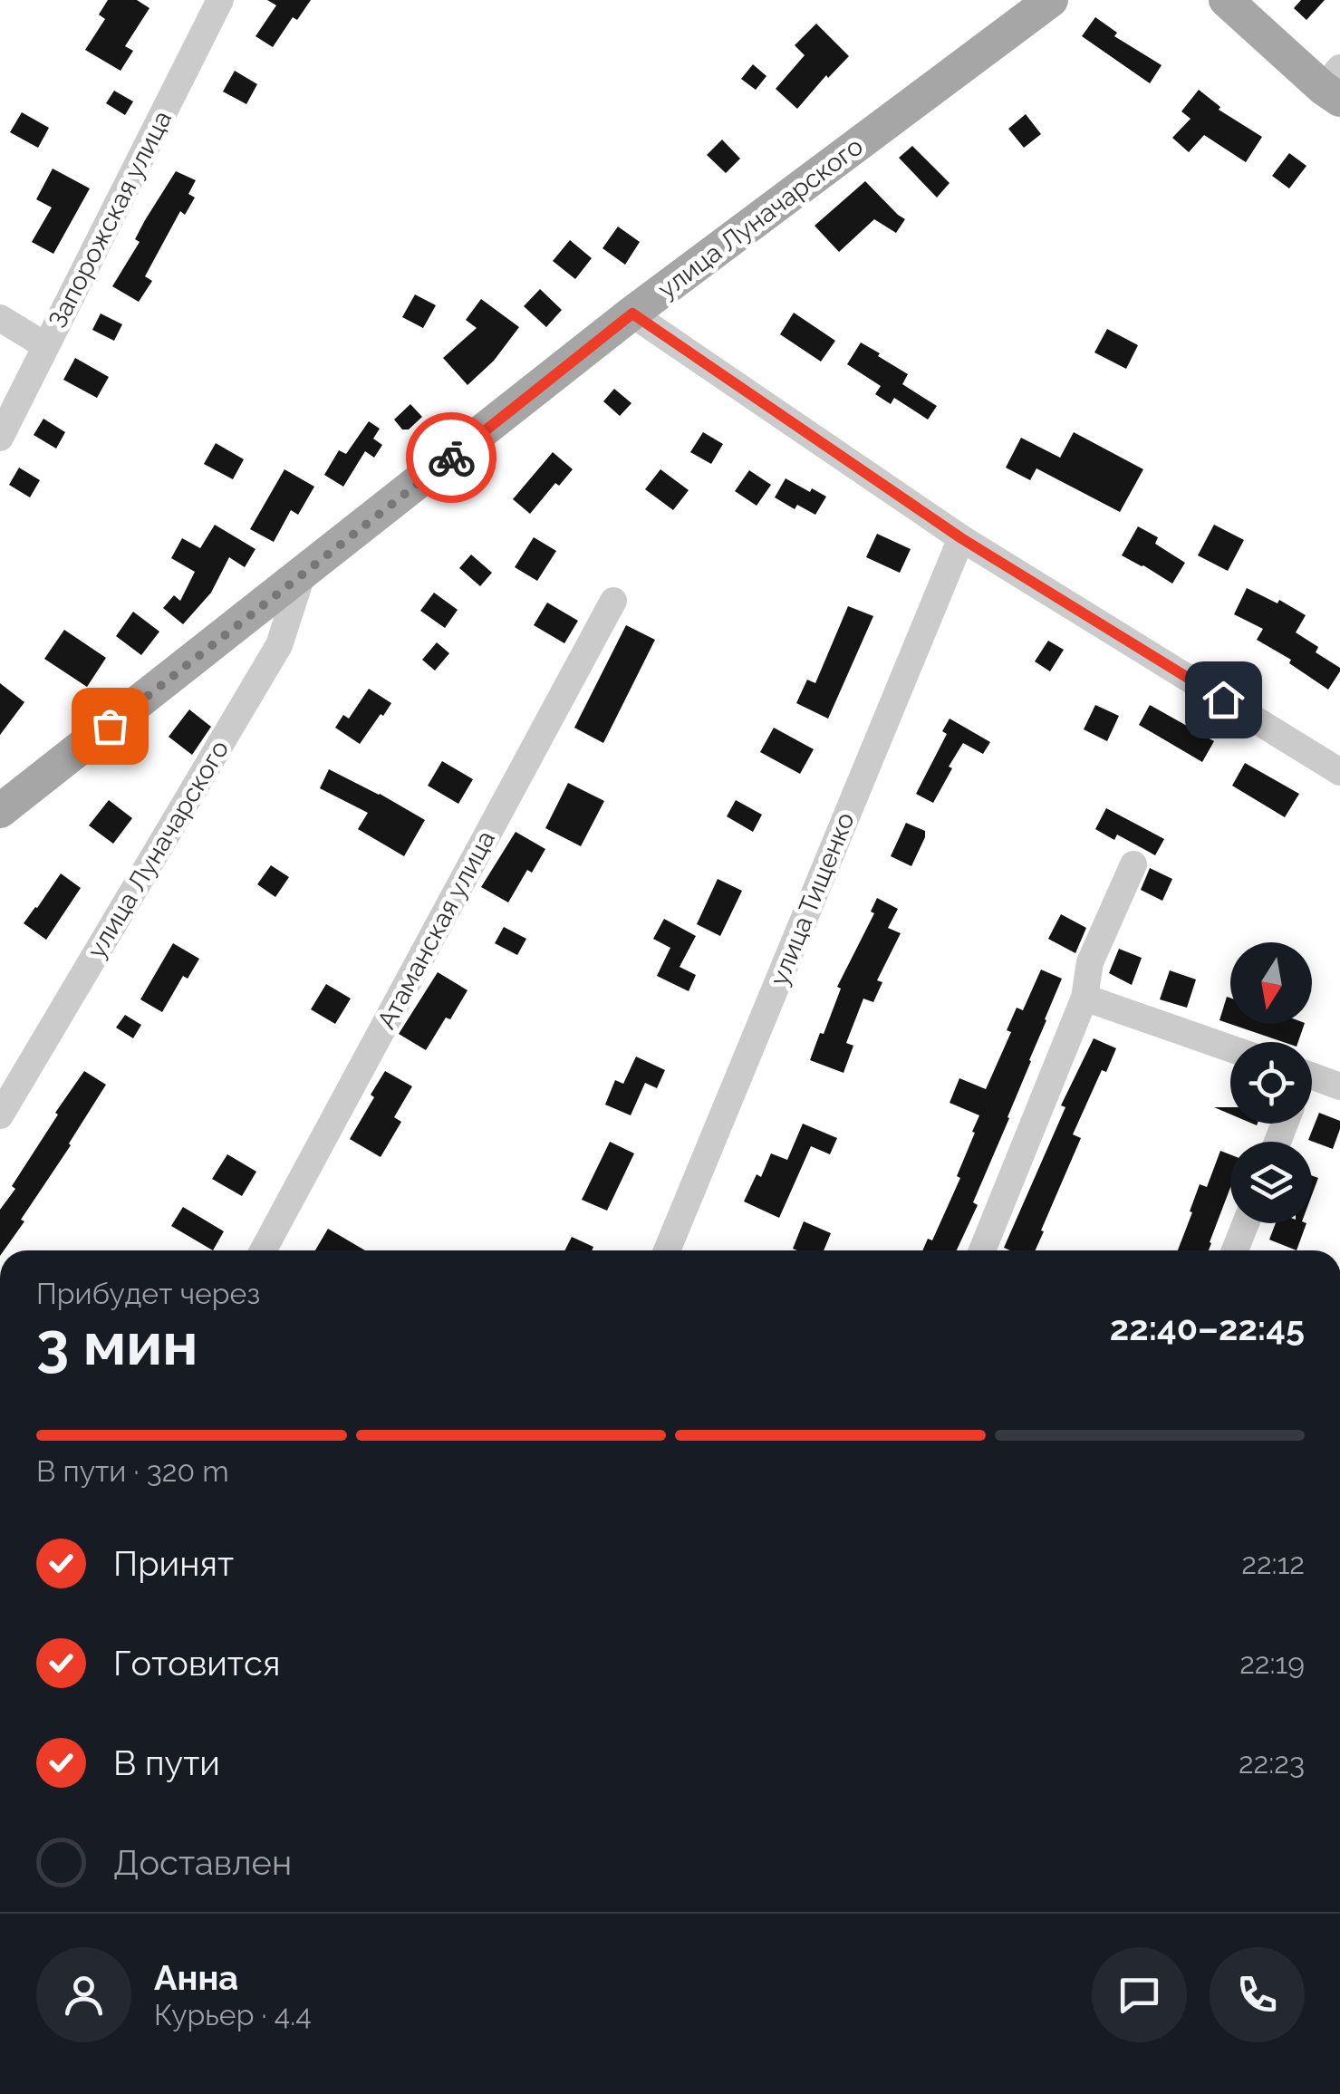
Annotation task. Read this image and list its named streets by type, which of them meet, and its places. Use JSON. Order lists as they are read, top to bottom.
{
  "streets": {
    "main road": ["улица Луначарского"],
    "street": ["Запорожская улица", "улица Тищенко", "Атаманская улица"]
  },
  "north": "bottom",
  "page": {
    "heading": ["3 мин", "Прибудет через", "22:40–22:45"],
    "panel": ["Анна", "Курьер · 4.4"],
    "bar": "В пути · 320 m",
    "list": [
      ["Принят", "22:12"],
      ["Готовится", "22:19"],
      ["В пути", "22:23"],
      "Доставлен"
    ]
  }
}
